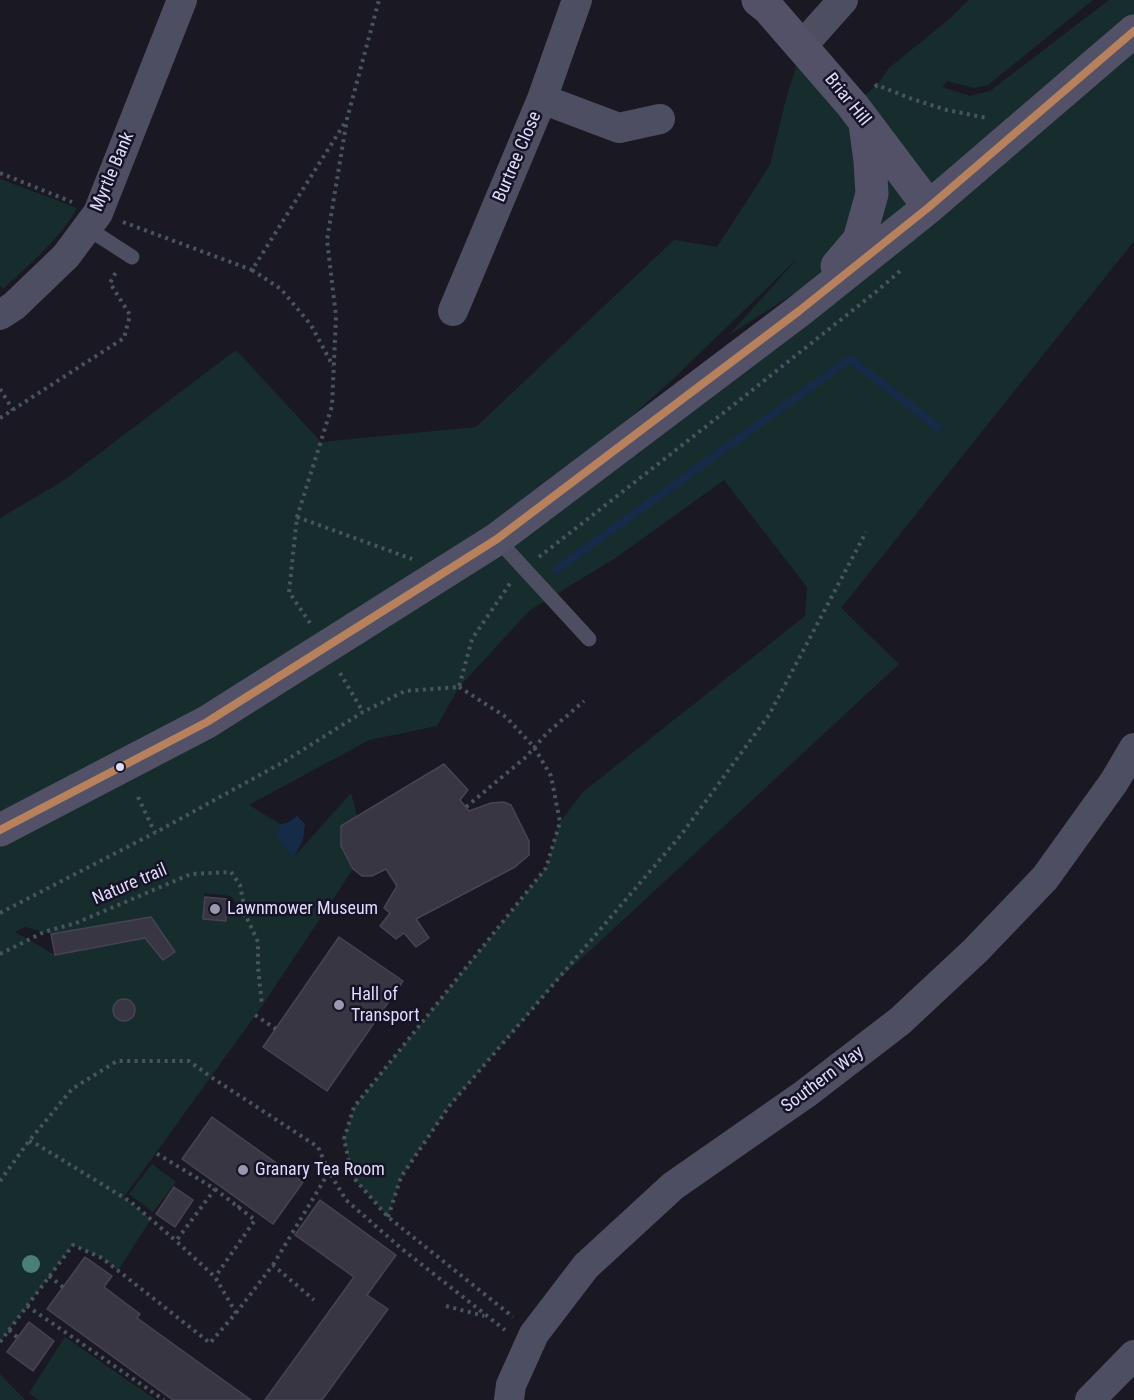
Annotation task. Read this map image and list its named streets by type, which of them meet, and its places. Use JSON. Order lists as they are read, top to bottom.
{
  "streets": {
    "street": [
      "Briar Hill",
      "Burtree Close",
      "Myrtle Bank",
      "Southern Way"
    ],
    "path": ["Nature trail"]
  },
  "places": ["Lawnmower Museum", "Hall of Transport", "Granary Tea Room"]
}
